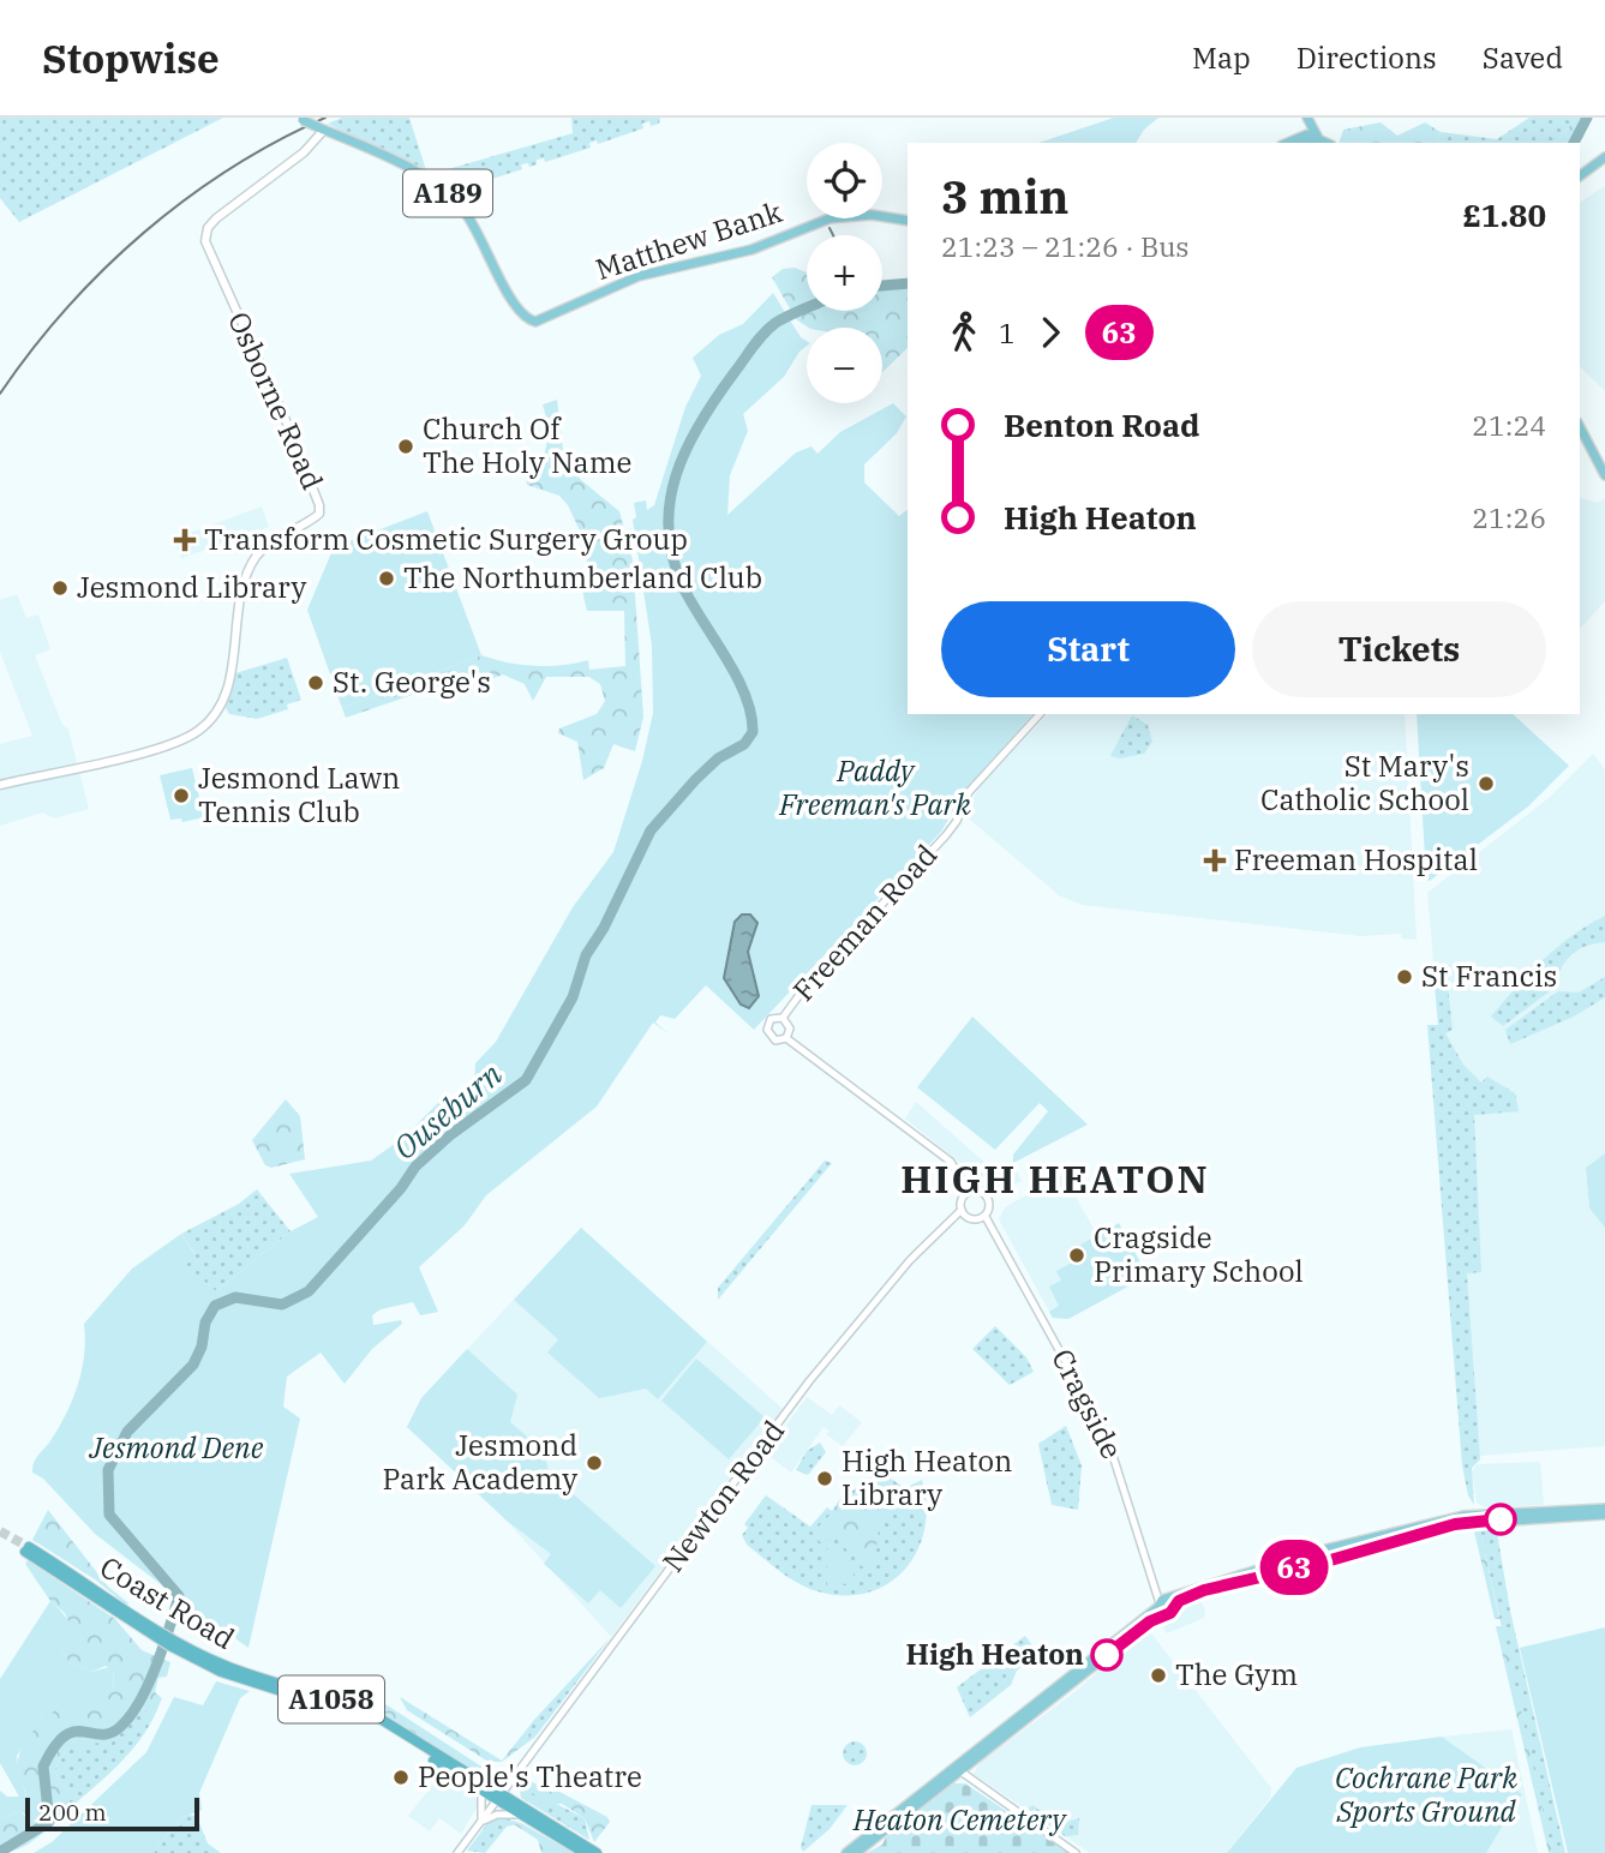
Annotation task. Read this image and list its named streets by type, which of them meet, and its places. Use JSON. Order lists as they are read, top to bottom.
{
  "streets": {
    "highway": ["Coast Road", "A1058"],
    "main road": ["A189", "Matthew Bank", "Osborne Road"],
    "street": ["Freeman Road", "Cragside", "Newton Road"]
  },
  "crossings": [
    ["A189", "Matthew Bank"],
    ["A189", "Osborne Road"],
    ["Matthew Bank", "Osborne Road"],
    ["Cragside", "Newton Road"],
    ["Newton Road", "Coast Road"]
  ],
  "districts": ["HIGH HEATON"],
  "water": ["Ouseburn"],
  "parks": [
    "Paddy Freeman's Park",
    "Jesmond Dene",
    "Cochrane Park Sports Ground",
    "Heaton Cemetery"
  ],
  "places": {
    "other": [
      "Church Of The Holy Name",
      "The Northumberland Club",
      "Jesmond Library",
      "St. George's",
      "St Mary's Catholic School",
      "Jesmond Lawn Tennis Club",
      "St Francis",
      "Cragside Primary School",
      "Jesmond Park Academy",
      "High Heaton Library",
      "High Heaton",
      "The Gym",
      "People's Theatre"
    ],
    "health": ["Transform Cosmetic Surgery Group", "Freeman Hospital"]
  },
  "lines": ["bus line 63"],
  "scale_bar": "200 m",
  "page": {
    "header": "Stopwise",
    "nav": ["Map", "Directions", "Saved"],
    "on_map": "63",
    "map_buttons": ["+", "−"],
    "heading": ["3 min", "21:23 – 21:26 · Bus", "£1.80"],
    "legs": ["1", "63"],
    "list": [
      {
        "name": "Benton Road",
        "value": "21:24"
      },
      {
        "name": "High Heaton",
        "value": "21:26"
      }
    ],
    "buttons": ["Start", "Tickets"],
    "scale": "200 m"
  }
}
